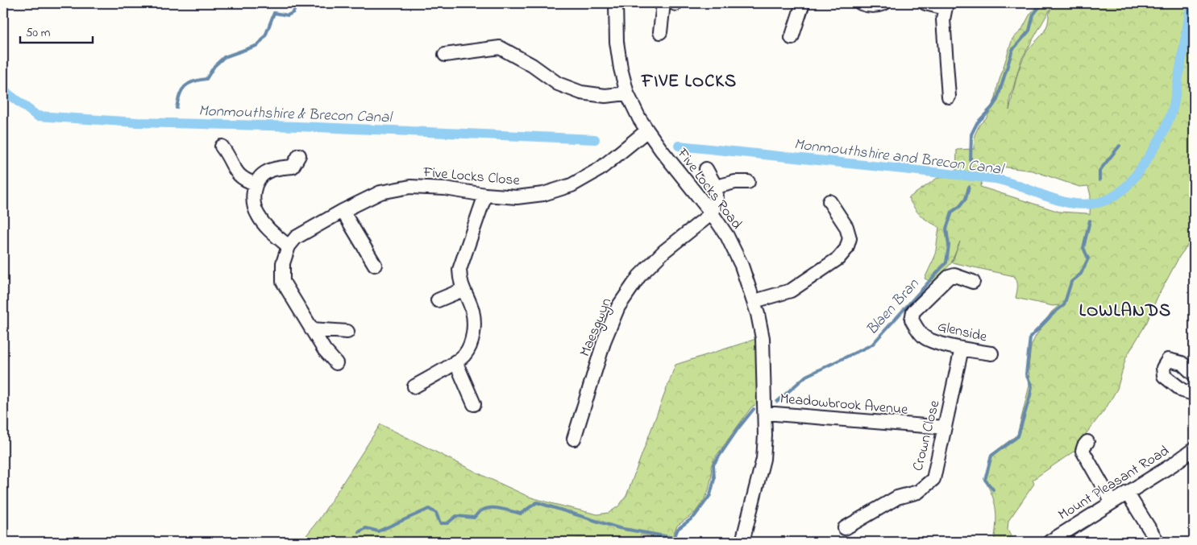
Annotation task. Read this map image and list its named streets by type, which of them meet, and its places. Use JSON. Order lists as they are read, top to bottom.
{
  "streets": {
    "street": [
      "Five Locks Close",
      "Five Locks Road",
      "Maesgwyn",
      "Glenside",
      "Meadowbrook Avenue",
      "Crown Close",
      "Mount Pleasant Road"
    ]
  },
  "crossings": [
    ["Five Locks Close", "Five Locks Road"],
    ["Five Locks Road", "Maesgwyn"],
    ["Five Locks Road", "Meadowbrook Avenue"],
    ["Glenside", "Crown Close"],
    ["Meadowbrook Avenue", "Crown Close"]
  ],
  "districts": ["FIVE LOCKS", "LOWLANDS"],
  "water": ["Monmouthshire & Brecon Canal", "Monmouthshire and Brecon Canal", "Blaen Bran"],
  "scale_bar": "50 m"
}
